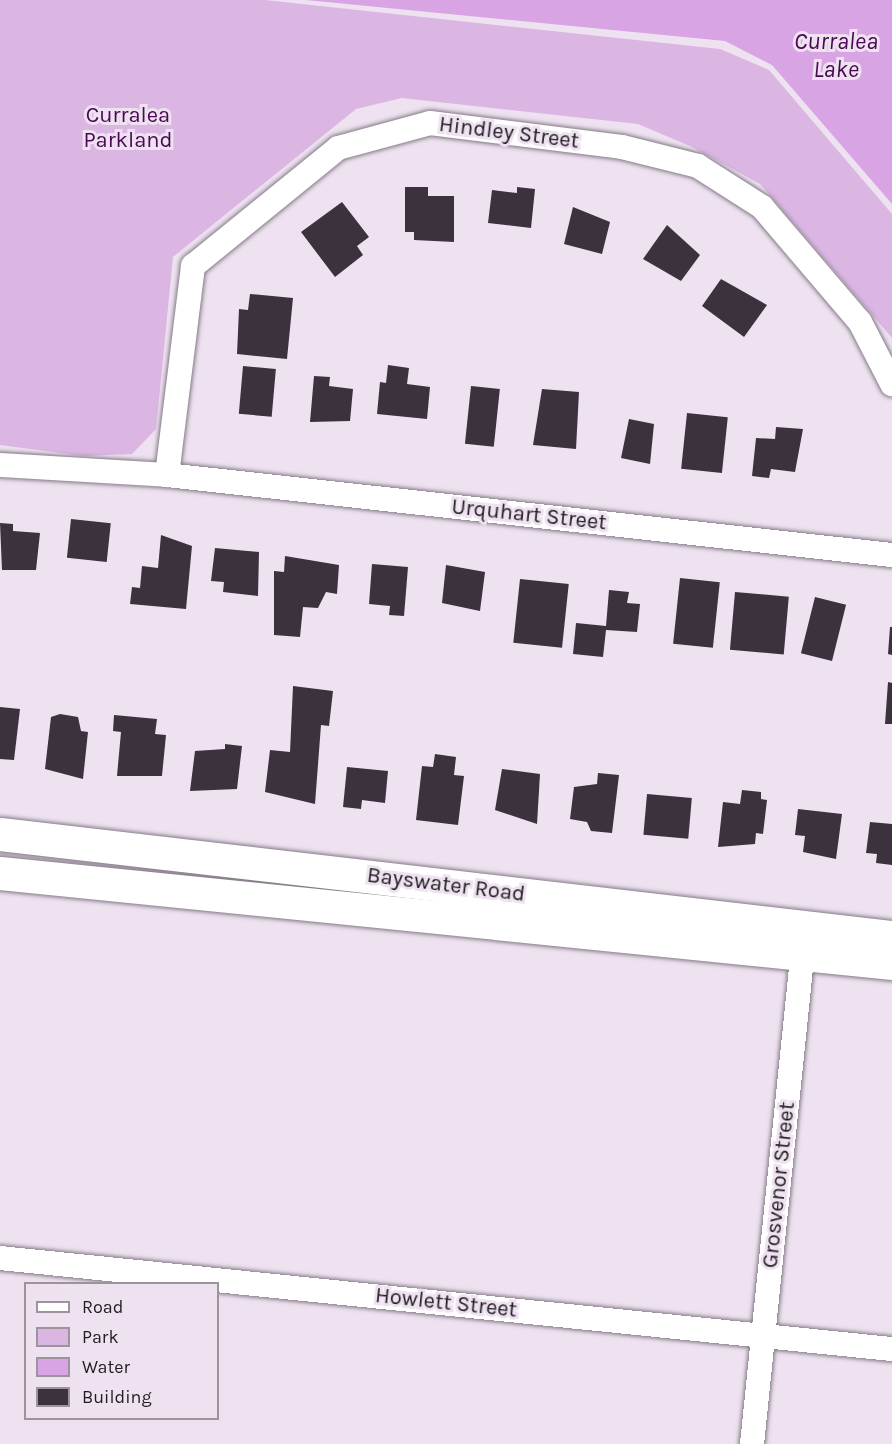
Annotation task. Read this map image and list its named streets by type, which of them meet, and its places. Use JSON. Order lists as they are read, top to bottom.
{
  "streets": {
    "main road": ["Bayswater Road"],
    "street": [
      "Hindley Street",
      "Urquhart Street",
      "Grosvenor Street",
      "Howlett Street"
    ]
  },
  "crossings": [
    ["Hindley Street", "Urquhart Street"],
    ["Bayswater Road", "Grosvenor Street"],
    ["Grosvenor Street", "Howlett Street"]
  ],
  "water": ["Curralea Lake"],
  "parks": ["Curralea Parkland"],
  "legend": [
    "Road",
    "Park",
    "Water",
    "Building"
  ]
}
